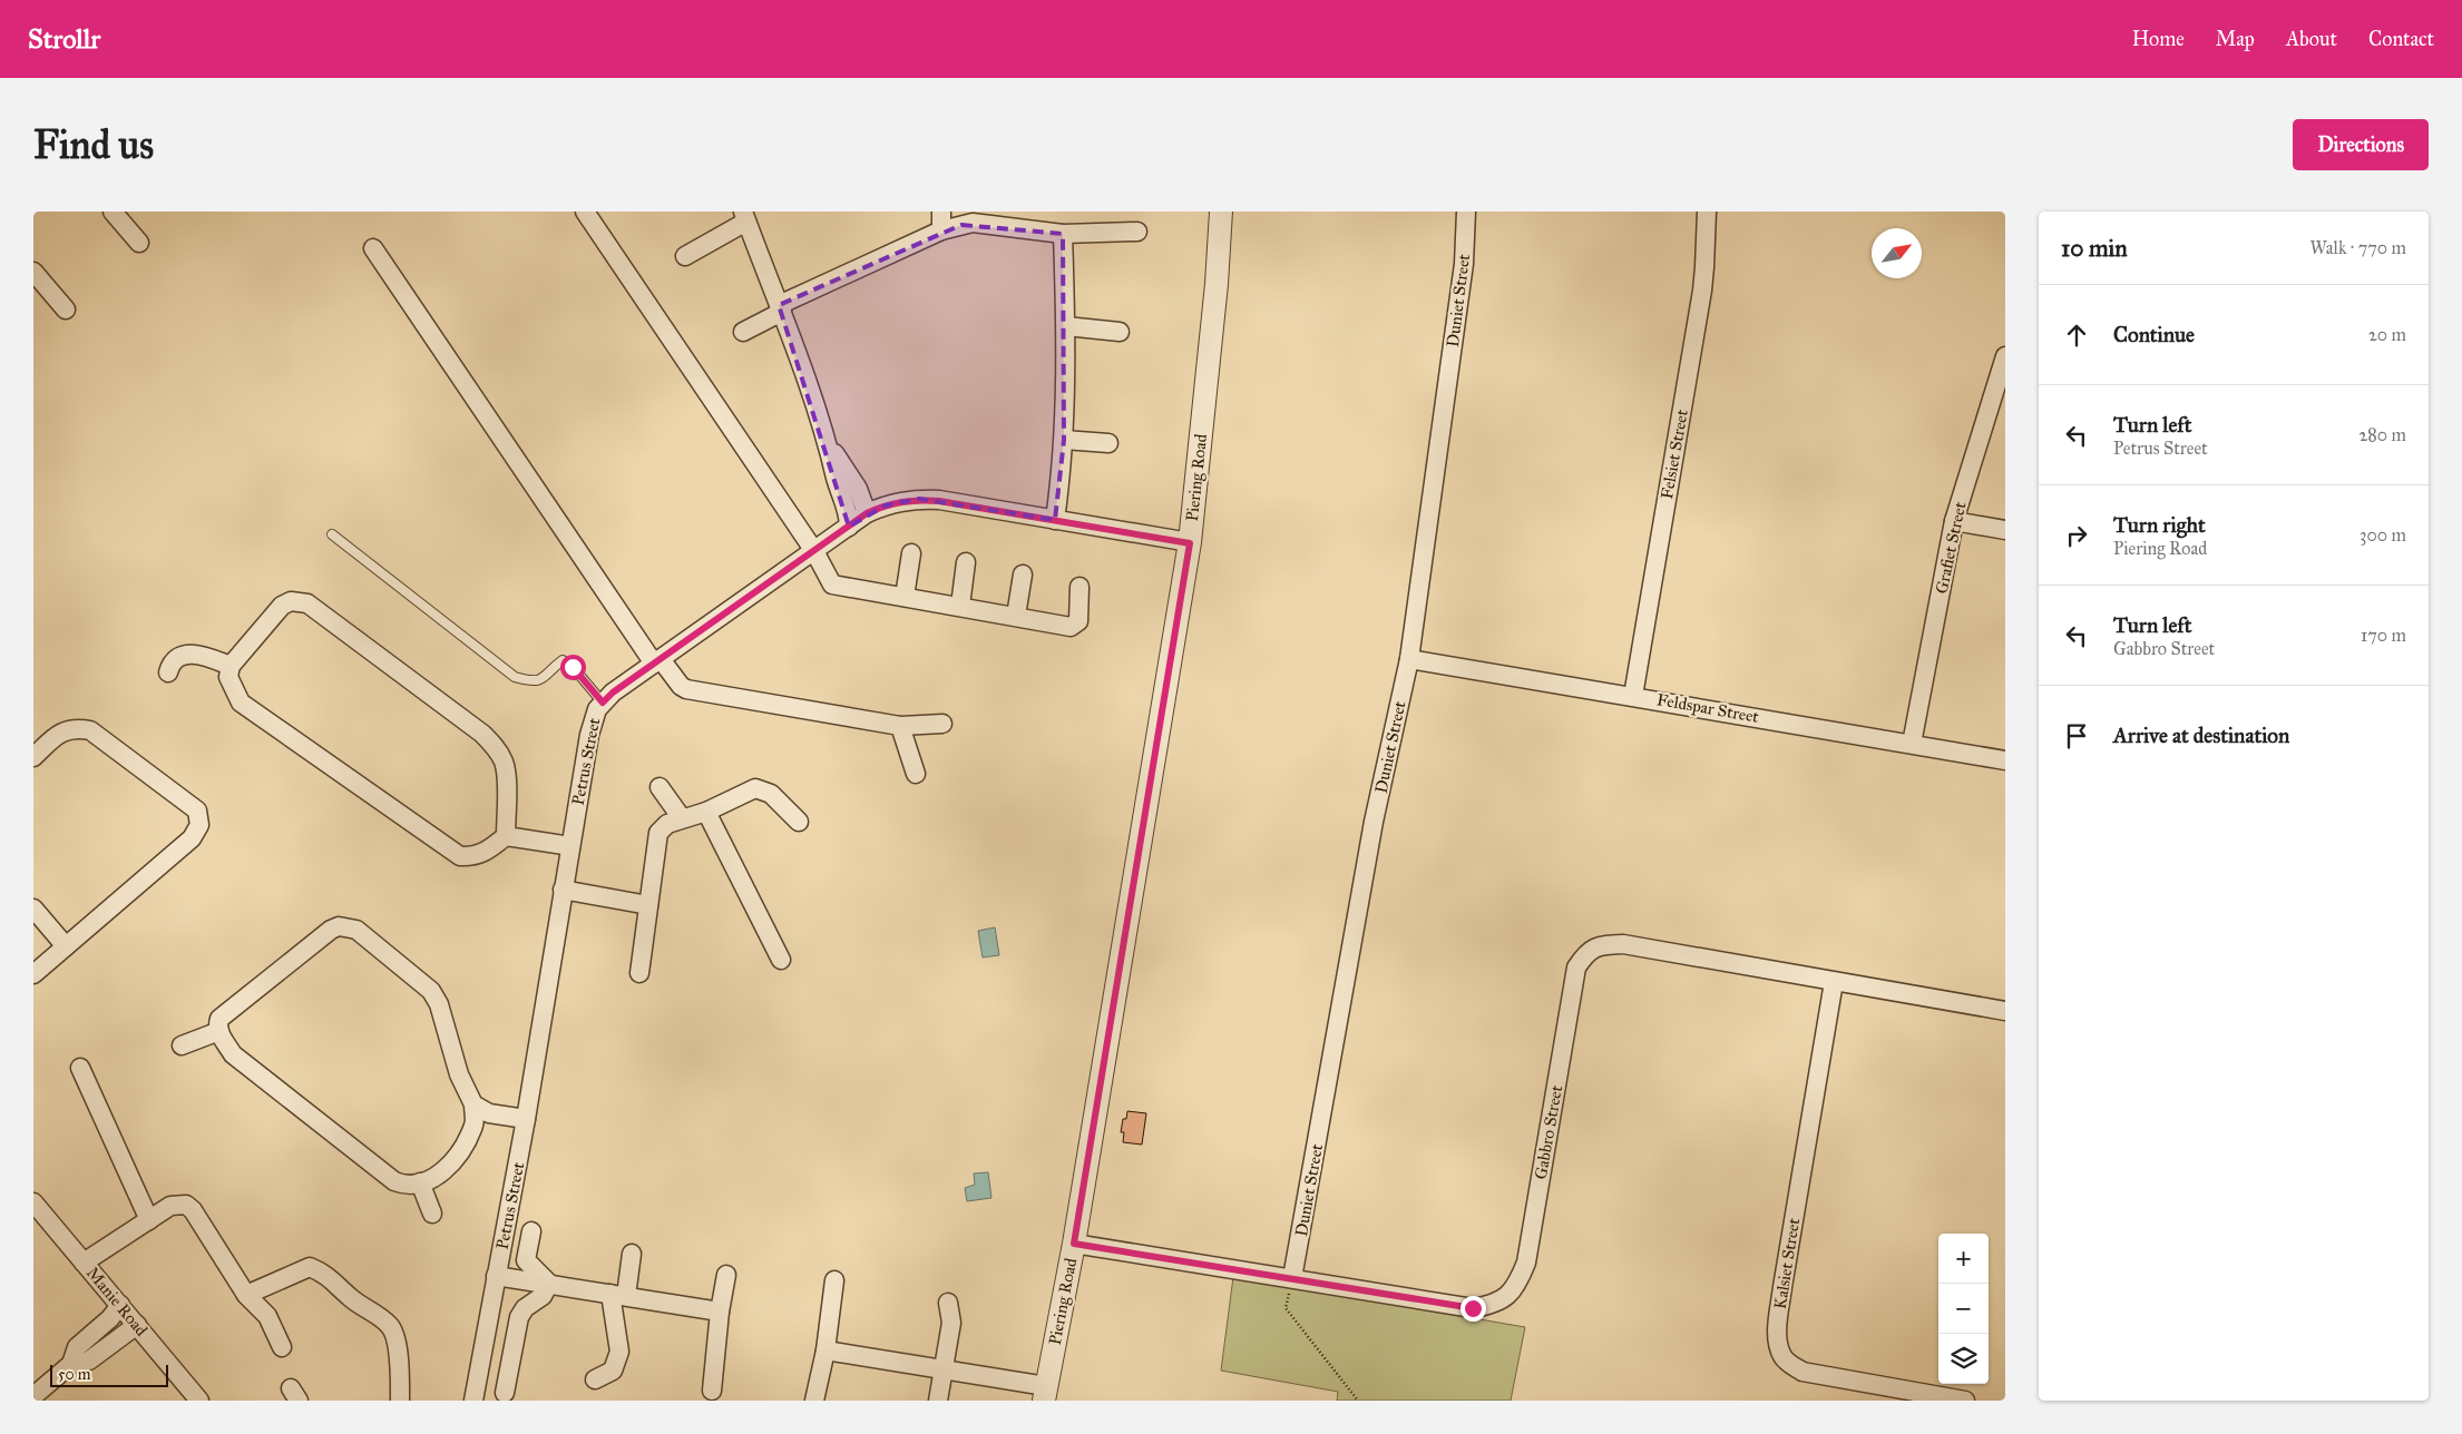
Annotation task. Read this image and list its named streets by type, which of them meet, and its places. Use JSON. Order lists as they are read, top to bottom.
{
  "streets": {
    "street": [
      "Duniet Street",
      "Felsiet Street",
      "Piering Road",
      "Grafiet Street",
      "Feldspar Street",
      "Petrus Street",
      "Gabbro Street",
      "Kalsiet Street",
      "Manie Road"
    ]
  },
  "crossings": [
    ["Duniet Street", "Feldspar Street"],
    ["Duniet Street", "Gabbro Street"],
    ["Felsiet Street", "Feldspar Street"],
    ["Piering Road", "Petrus Street"],
    ["Piering Road", "Gabbro Street"],
    ["Grafiet Street", "Feldspar Street"],
    ["Gabbro Street", "Kalsiet Street"]
  ],
  "scale_bar": "50 m",
  "north": "top right",
  "page": {
    "header": "Strollr",
    "nav": [
      "Home",
      "Map",
      "About",
      "Contact"
    ],
    "buttons": "Directions",
    "title": "Find us",
    "heading": ["10 min", "Walk · 770 m"],
    "list": [
      ["Continue", "20 m"],
      ["Turn left", "Petrus Street", "280 m"],
      ["Turn right", "Piering Road", "300 m"],
      ["Turn left", "Gabbro Street", "170 m"],
      "Arrive at destination"
    ],
    "map_buttons": ["+", "−"],
    "scale": "50 m"
  }
}
